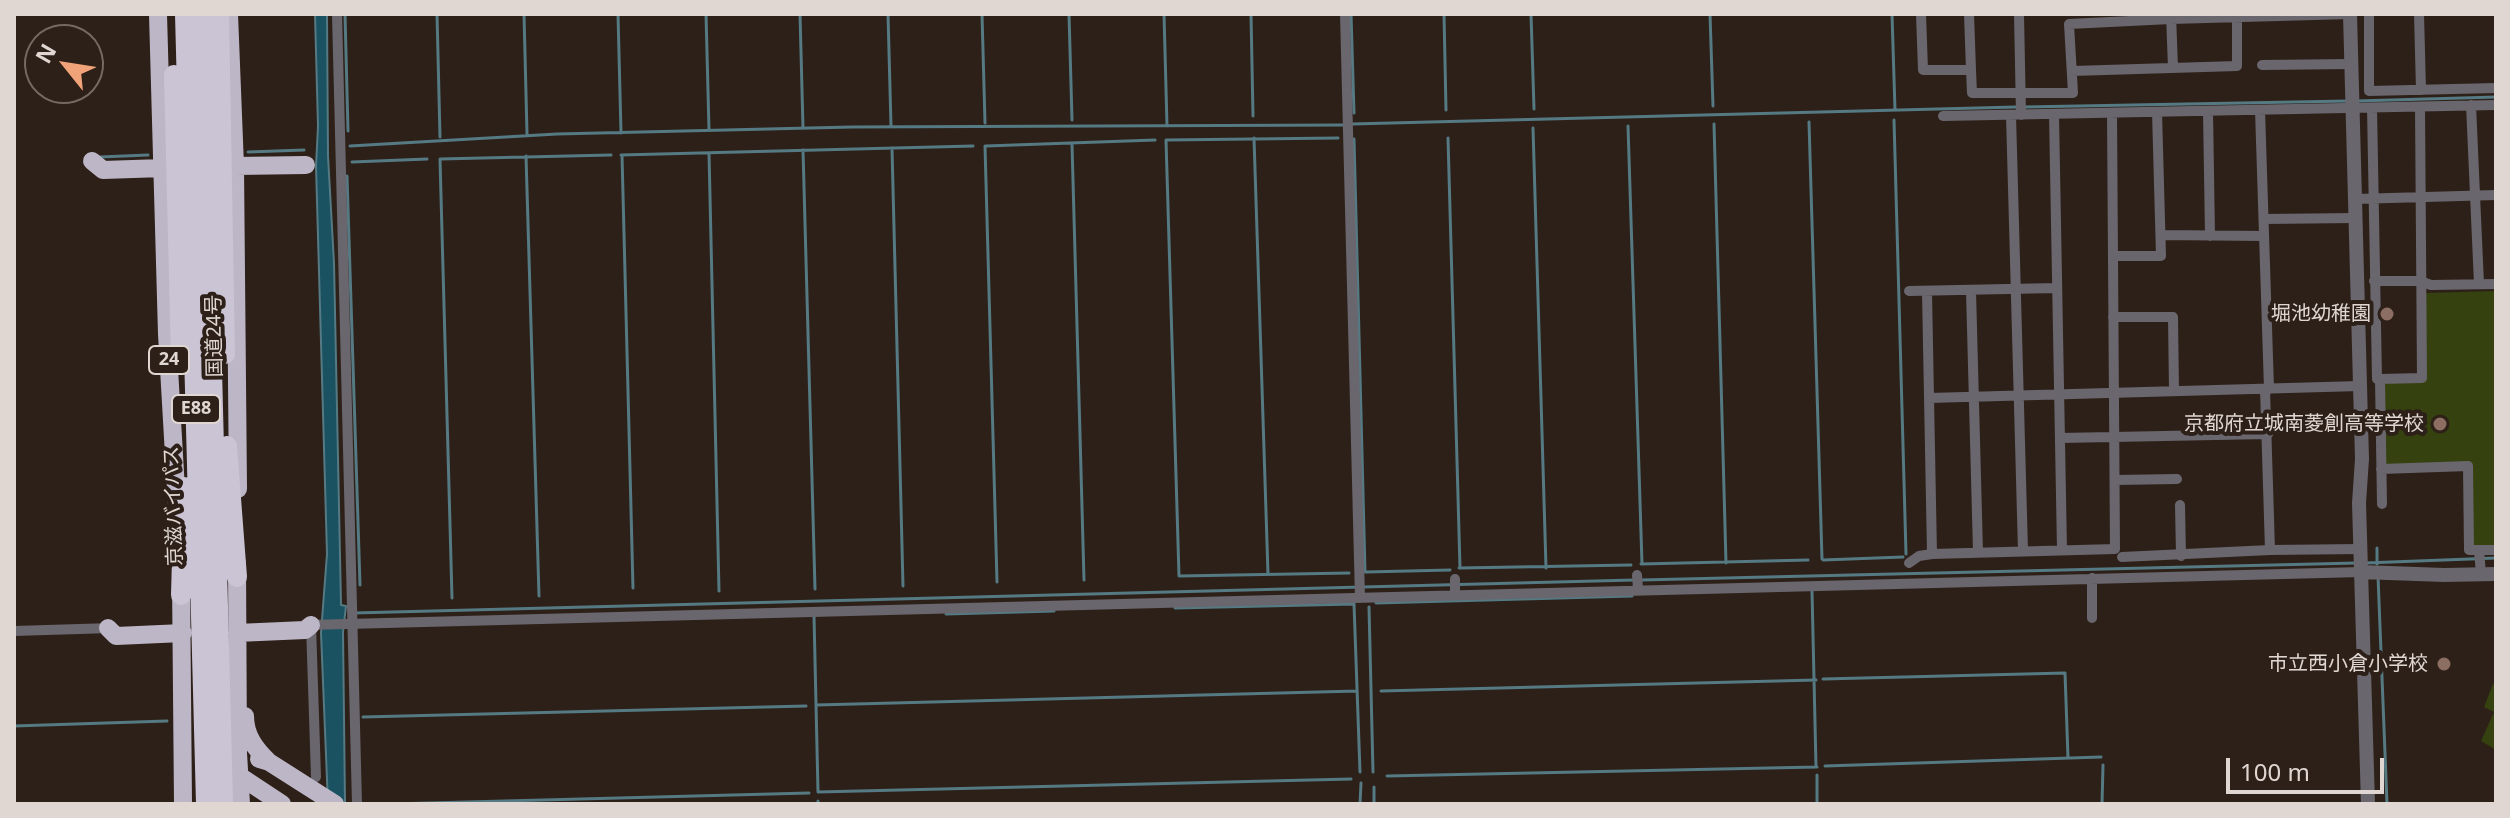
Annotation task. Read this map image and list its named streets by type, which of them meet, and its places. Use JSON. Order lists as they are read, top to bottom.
{
  "streets": {
    "highway": [
      "国道24号",
      "24",
      "E88",
      "京滋バイパス"
    ]
  },
  "places": ["堀池幼稚園", "京都府立城南菱創高等学校", "市立西小倉小学校"],
  "scale_bar": "100 m",
  "north": "top left"
}
